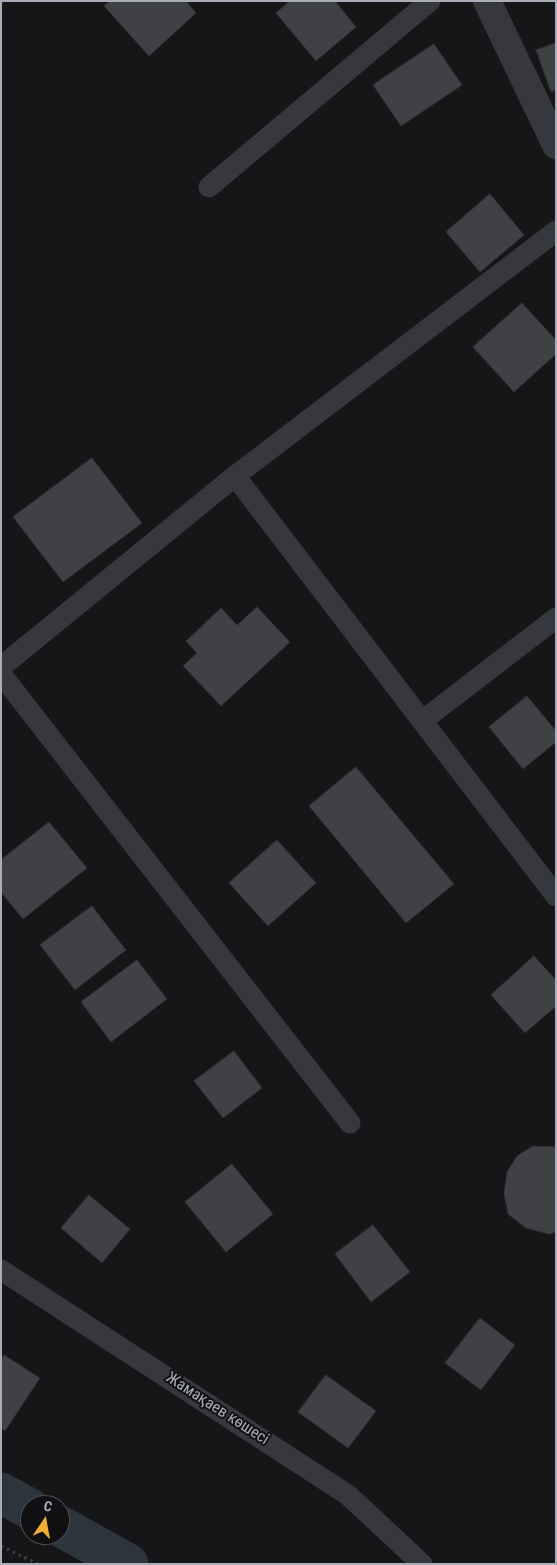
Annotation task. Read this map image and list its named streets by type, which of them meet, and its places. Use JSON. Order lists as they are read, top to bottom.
{
  "streets": {
    "street": ["Жамақаев көшесі"]
  },
  "north": "top"
}
